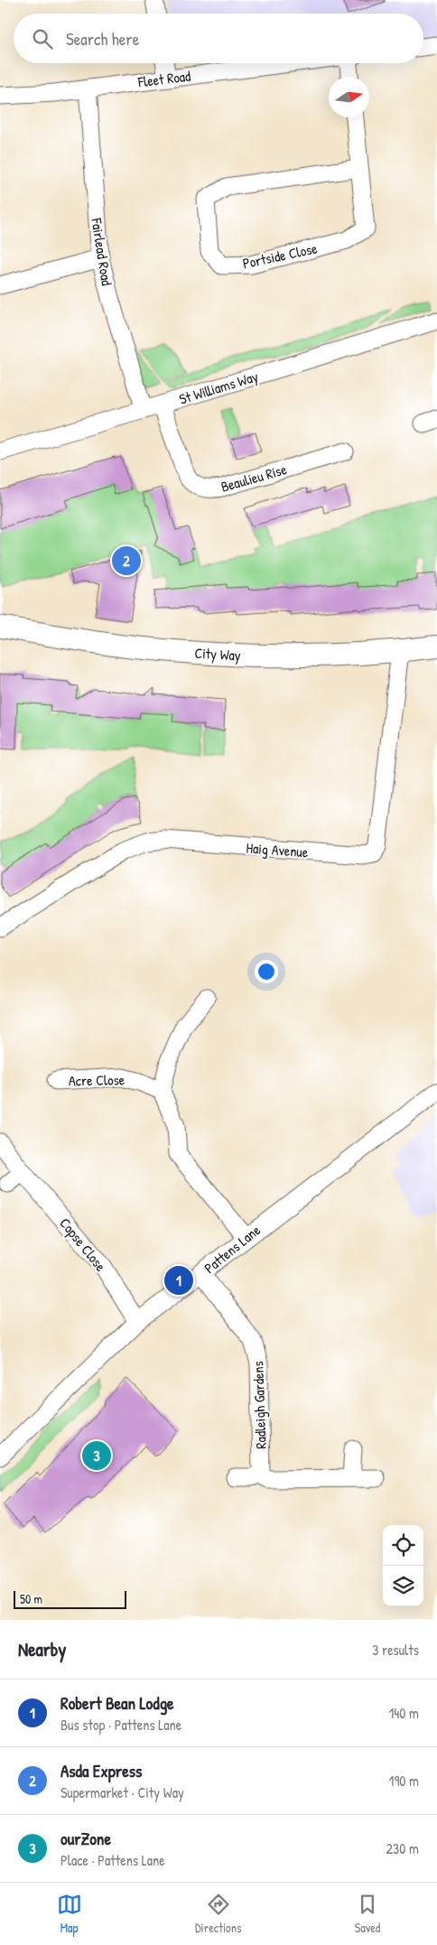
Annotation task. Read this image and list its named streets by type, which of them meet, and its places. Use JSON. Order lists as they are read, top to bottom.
{
  "streets": {
    "main road": ["City Way"],
    "street": [
      "Fleet Road",
      "Fairlead Road",
      "Portside Close",
      "St Williams Way",
      "Beaulieu Rise",
      "Haig Avenue",
      "Acre Close",
      "Copse Close",
      "Pattens Lane",
      "Radleigh Gardens"
    ]
  },
  "crossings": [
    ["Fleet Road", "Fairlead Road"],
    ["Fairlead Road", "St Williams Way"],
    ["St Williams Way", "Beaulieu Rise"],
    ["City Way", "Haig Avenue"],
    ["Copse Close", "Pattens Lane"],
    ["Pattens Lane", "Radleigh Gardens"]
  ],
  "scale_bar": "50 m",
  "north": "right",
  "page": {
    "search": "Search here",
    "pins": ["2", "1", "3"],
    "scale": "50 m",
    "heading": ["Nearby", "3 results"],
    "list": [
      {
        "mark": "1",
        "name": "Robert Bean Lodge",
        "note": "Bus stop · Pattens Lane",
        "value": "140 m"
      },
      {
        "mark": "2",
        "name": "Asda Express",
        "note": "Supermarket · City Way",
        "value": "190 m"
      },
      {
        "mark": "3",
        "name": "ourZone",
        "note": "Place · Pattens Lane",
        "value": "230 m"
      }
    ],
    "nav": ["Map", "Directions", "Saved"]
  }
}
